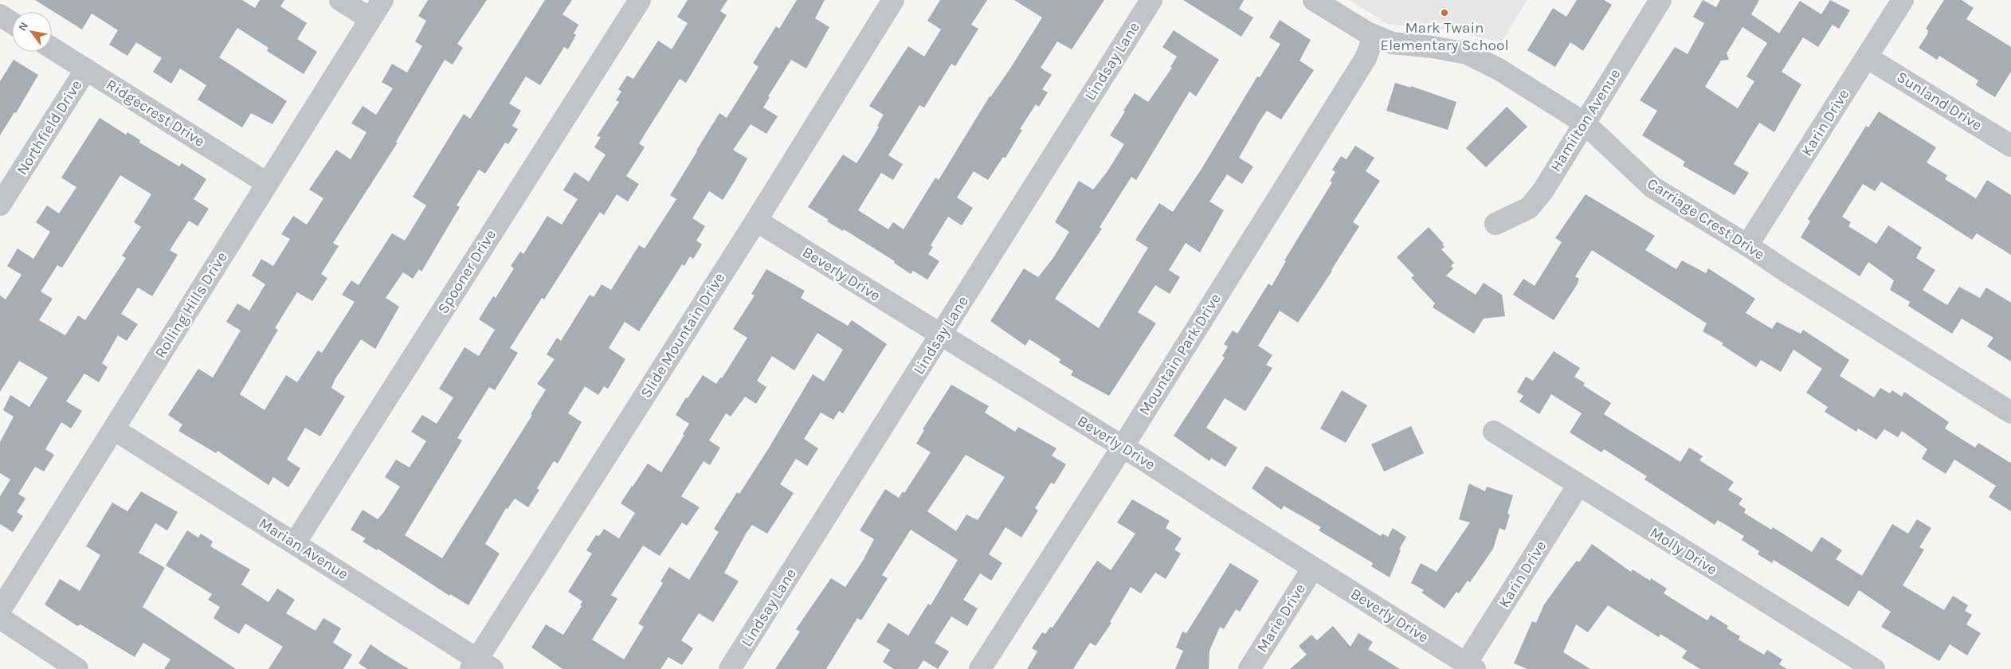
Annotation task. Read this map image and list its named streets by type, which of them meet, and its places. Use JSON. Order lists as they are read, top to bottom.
{
  "streets": {
    "street": [
      "Lindsay Lane",
      "Sunland Drive",
      "Ridgecrest Drive",
      "Hamilton Avenue",
      "Karin Drive",
      "Northfield Drive",
      "Carriage Crest Drive",
      "Spooner Drive",
      "Beverly Drive",
      "Rolling Hills Drive",
      "Slide Mountain Drive",
      "Mountain Park Drive",
      "Marian Avenue",
      "Molly Drive",
      "Marie Drive"
    ]
  },
  "crossings": [
    ["Lindsay Lane", "Beverly Drive"],
    ["Sunland Drive", "Karin Drive"],
    ["Ridgecrest Drive", "Northfield Drive"],
    ["Ridgecrest Drive", "Rolling Hills Drive"],
    ["Hamilton Avenue", "Carriage Crest Drive"],
    ["Karin Drive", "Carriage Crest Drive"],
    ["Karin Drive", "Beverly Drive"],
    ["Karin Drive", "Molly Drive"],
    ["Carriage Crest Drive", "Mountain Park Drive"],
    ["Spooner Drive", "Marian Avenue"],
    ["Beverly Drive", "Slide Mountain Drive"],
    ["Beverly Drive", "Mountain Park Drive"],
    ["Beverly Drive", "Marie Drive"],
    ["Rolling Hills Drive", "Marian Avenue"],
    ["Slide Mountain Drive", "Marian Avenue"]
  ],
  "places": ["Mark Twain Elementary School"],
  "north": "top left"
}
